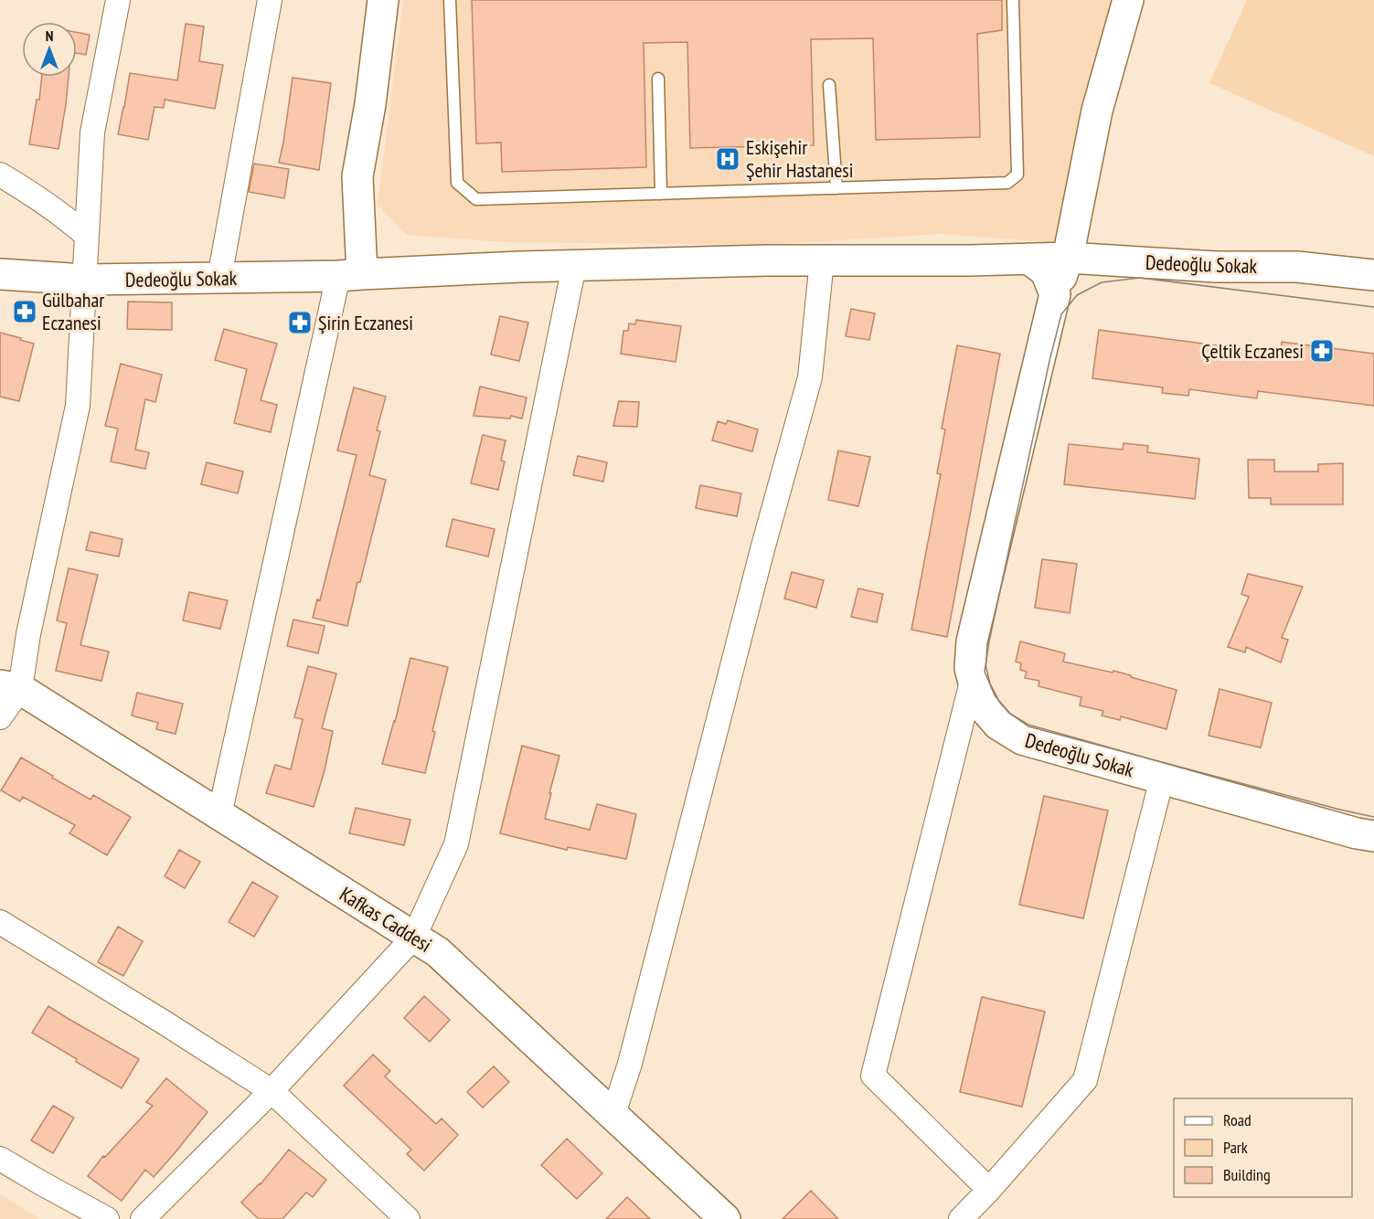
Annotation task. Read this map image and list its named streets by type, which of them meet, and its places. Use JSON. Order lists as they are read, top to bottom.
{
  "streets": {
    "street": ["Dedeoğlu Sokak", "Kafkas Caddesi"]
  },
  "places": {
    "hospital": ["Eskişehir Şehir Hastanesi"],
    "pharmacy": ["Gülbahar Eczanesi", "Şirin Eczanesi", "Çeltik Eczanesi"]
  },
  "legend": ["Road", "Park", "Building"],
  "north": "top"
}
